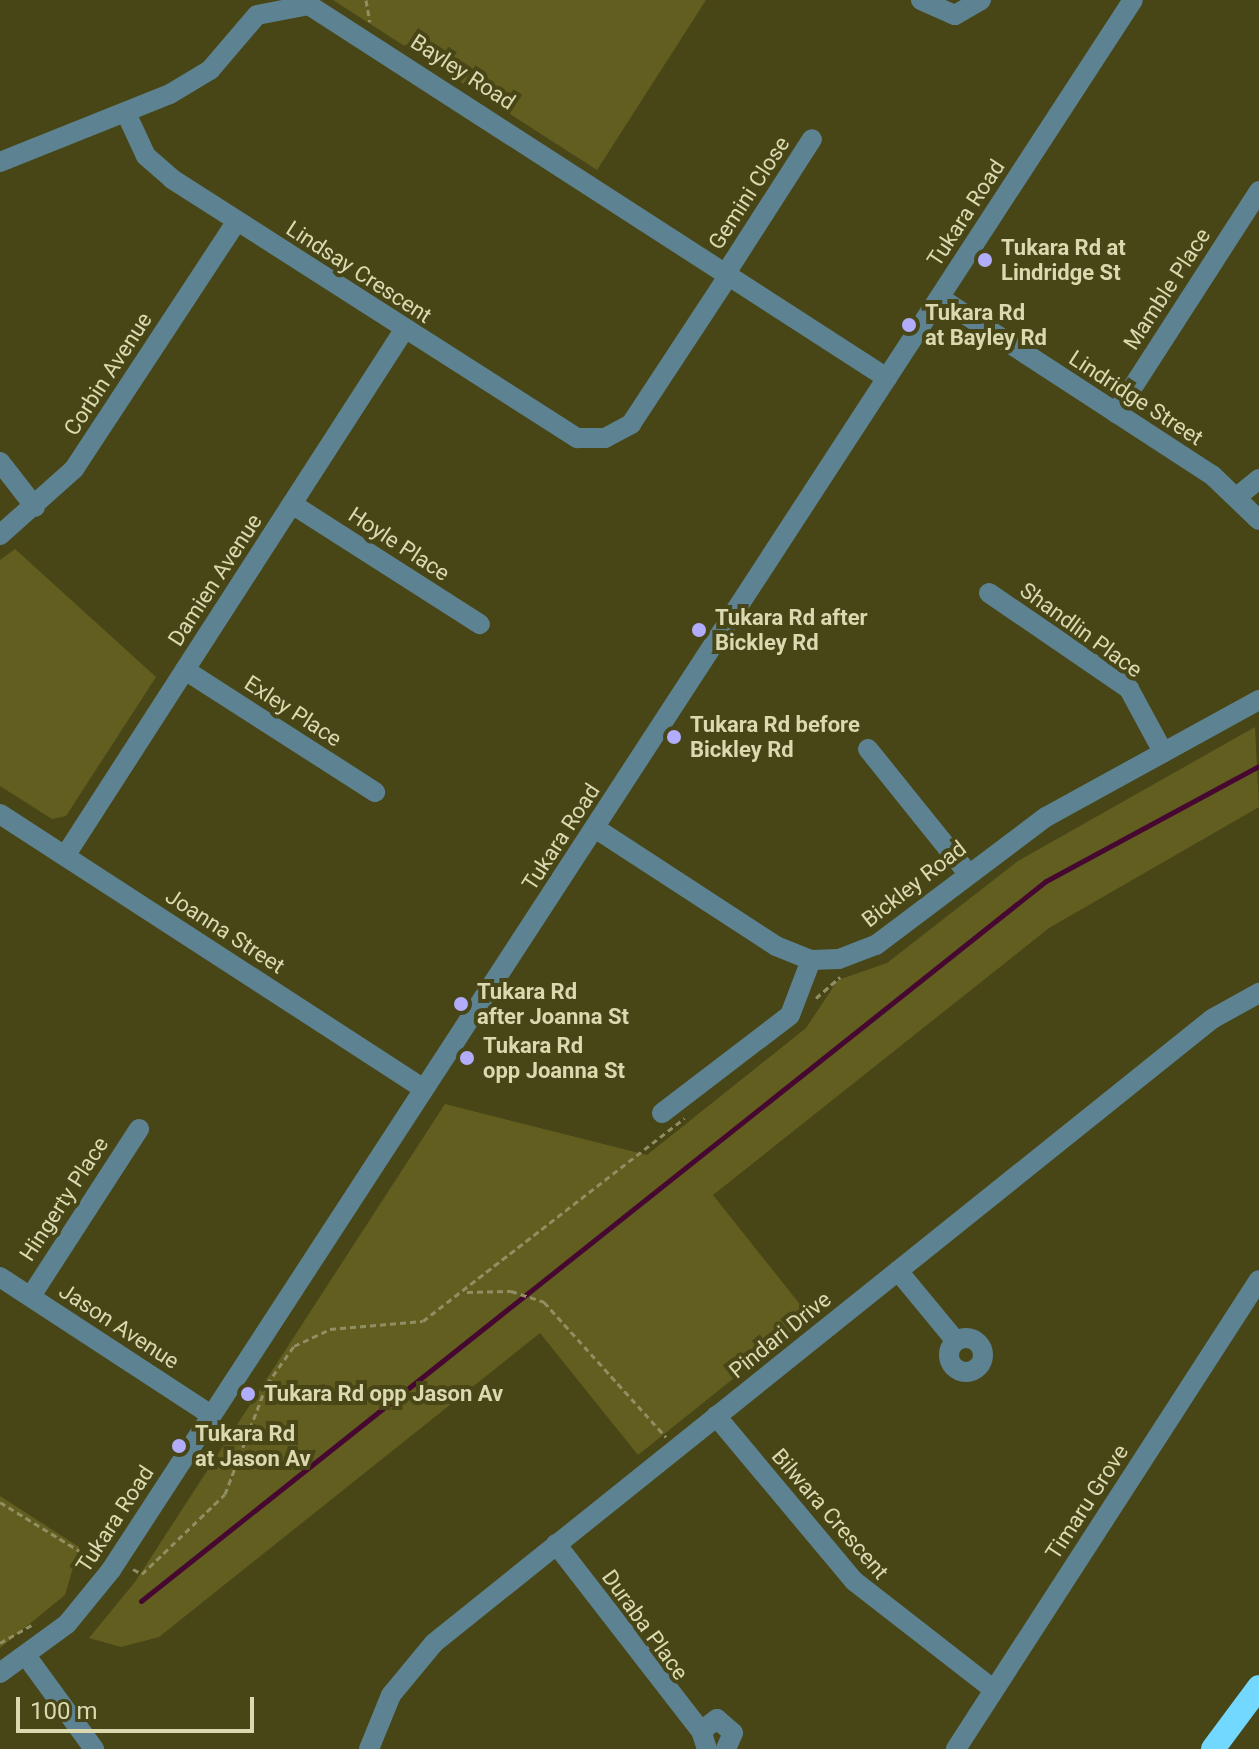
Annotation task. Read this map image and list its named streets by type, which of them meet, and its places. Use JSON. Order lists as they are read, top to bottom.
{
  "streets": {
    "street": [
      "Bayley Road",
      "Gemini Close",
      "Tukara Road",
      "Lindsay Crescent",
      "Mamble Place",
      "Corbin Avenue",
      "Lindridge Street",
      "Hoyle Place",
      "Damien Avenue",
      "Shandlin Place",
      "Exley Place",
      "Bickley Road",
      "Joanna Street",
      "Hingerty Place",
      "Jason Avenue",
      "Pindari Drive",
      "Timaru Grove",
      "Bilwara Crescent",
      "Duraba Place"
    ]
  },
  "crossings": [
    ["Bayley Road", "Gemini Close"],
    ["Bayley Road", "Tukara Road"],
    ["Bayley Road", "Lindsay Crescent"],
    ["Gemini Close", "Lindsay Crescent"],
    ["Tukara Road", "Lindridge Street"],
    ["Tukara Road", "Joanna Street"],
    ["Tukara Road", "Jason Avenue"],
    ["Lindsay Crescent", "Corbin Avenue"],
    ["Lindsay Crescent", "Damien Avenue"],
    ["Mamble Place", "Lindridge Street"],
    ["Hoyle Place", "Damien Avenue"],
    ["Damien Avenue", "Exley Place"],
    ["Damien Avenue", "Joanna Street"],
    ["Shandlin Place", "Bickley Road"],
    ["Hingerty Place", "Jason Avenue"],
    ["Pindari Drive", "Bilwara Crescent"],
    ["Pindari Drive", "Duraba Place"],
    ["Timaru Grove", "Bilwara Crescent"]
  ],
  "places": [
    "Tukara Rd at Lindridge St",
    "Tukara Rd at Bayley Rd",
    "Tukara Rd after Bickley Rd",
    "Tukara Rd before Bickley Rd",
    "Tukara Rd after Joanna St",
    "Tukara Rd opp Joanna St",
    "Tukara Rd opp Jason Av",
    "Tukara Rd at Jason Av"
  ],
  "scale_bar": "100 m"
}
